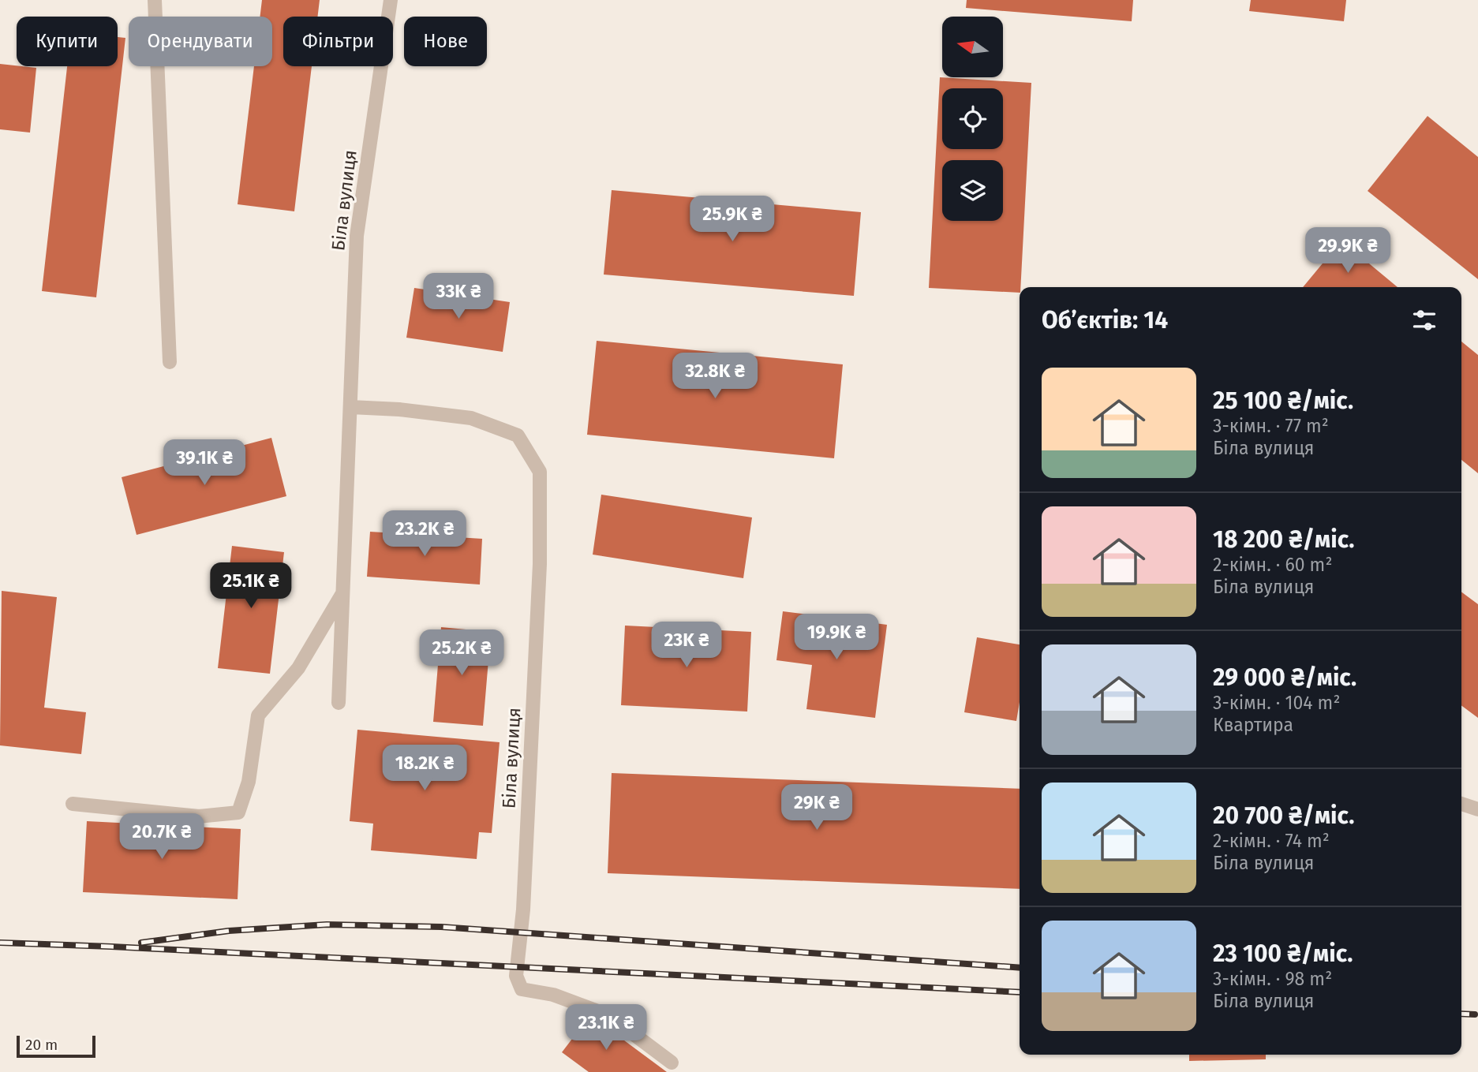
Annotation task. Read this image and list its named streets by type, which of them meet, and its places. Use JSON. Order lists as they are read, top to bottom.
{
  "streets": {
    "street": ["Біла вулиця"]
  },
  "scale_bar": "20 m",
  "north": "left",
  "page": {
    "chip": [
      "Купити",
      "Орендувати",
      "Фільтри",
      "Нове"
    ],
    "price": [
      "25.9K ₴",
      "29.9K ₴",
      "33K ₴",
      "32.8K ₴",
      "39.1K ₴",
      "23.2K ₴",
      "25.1K ₴",
      "19.9K ₴",
      "23K ₴",
      "25.2K ₴",
      "18.2K ₴",
      "29K ₴",
      "20.7K ₴",
      "23.1K ₴"
    ],
    "heading": "Об’єктів: 14",
    "list": [
      {
        "name": "25 100 ₴/міс.",
        "note": "3-кімн. · 77 m² · Біла вулиця"
      },
      {
        "name": "18 200 ₴/міс.",
        "note": "2-кімн. · 60 m² · Біла вулиця"
      },
      {
        "name": "29 000 ₴/міс.",
        "note": "3-кімн. · 104 m² · Квартира"
      },
      {
        "name": "20 700 ₴/міс.",
        "note": "2-кімн. · 74 m² · Біла вулиця"
      },
      {
        "name": "23 100 ₴/міс.",
        "note": "3-кімн. · 98 m² · Біла вулиця"
      }
    ],
    "scale": "20 m"
  }
}
